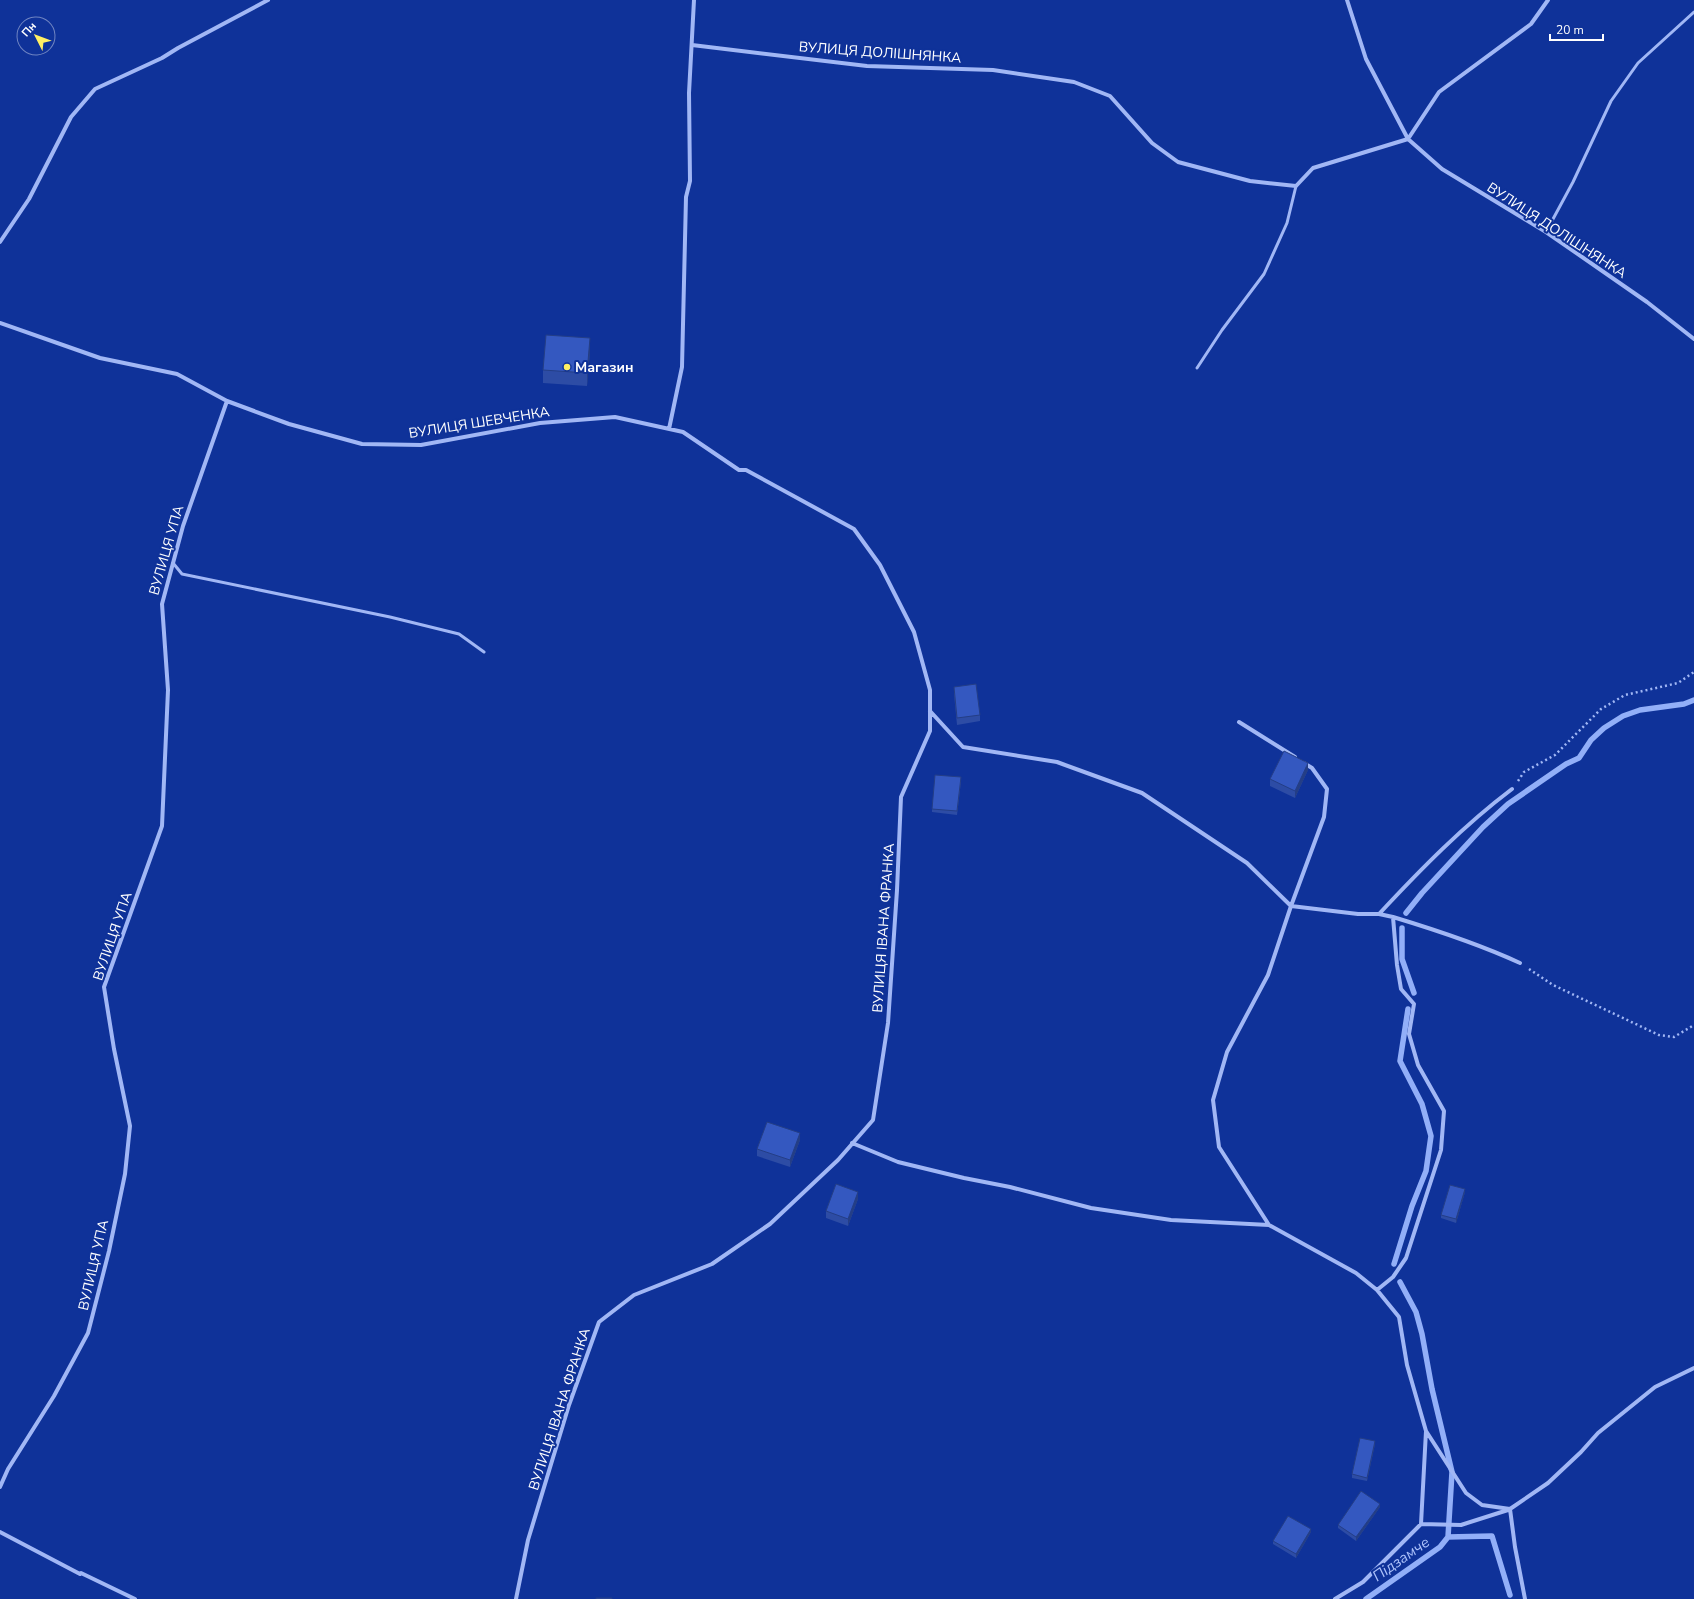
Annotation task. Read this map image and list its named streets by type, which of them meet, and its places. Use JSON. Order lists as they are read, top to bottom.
{
  "streets": {
    "street": [
      "ВУЛИЦЯ ДОЛІШНЯНКА",
      "ВУЛИЦЯ ШЕВЧЕНКА",
      "ВУЛИЦЯ УПА",
      "ВУЛИЦЯ ІВАНА ФРАНКА"
    ]
  },
  "crossings": [
    ["ВУЛИЦЯ ШЕВЧЕНКА", "ВУЛИЦЯ УПА"],
    ["ВУЛИЦЯ ШЕВЧЕНКА", "ВУЛИЦЯ ІВАНА ФРАНКА"]
  ],
  "water": ["Підзамче"],
  "places": ["Магазин"],
  "scale_bar": "20 m",
  "north": "top left"
}
